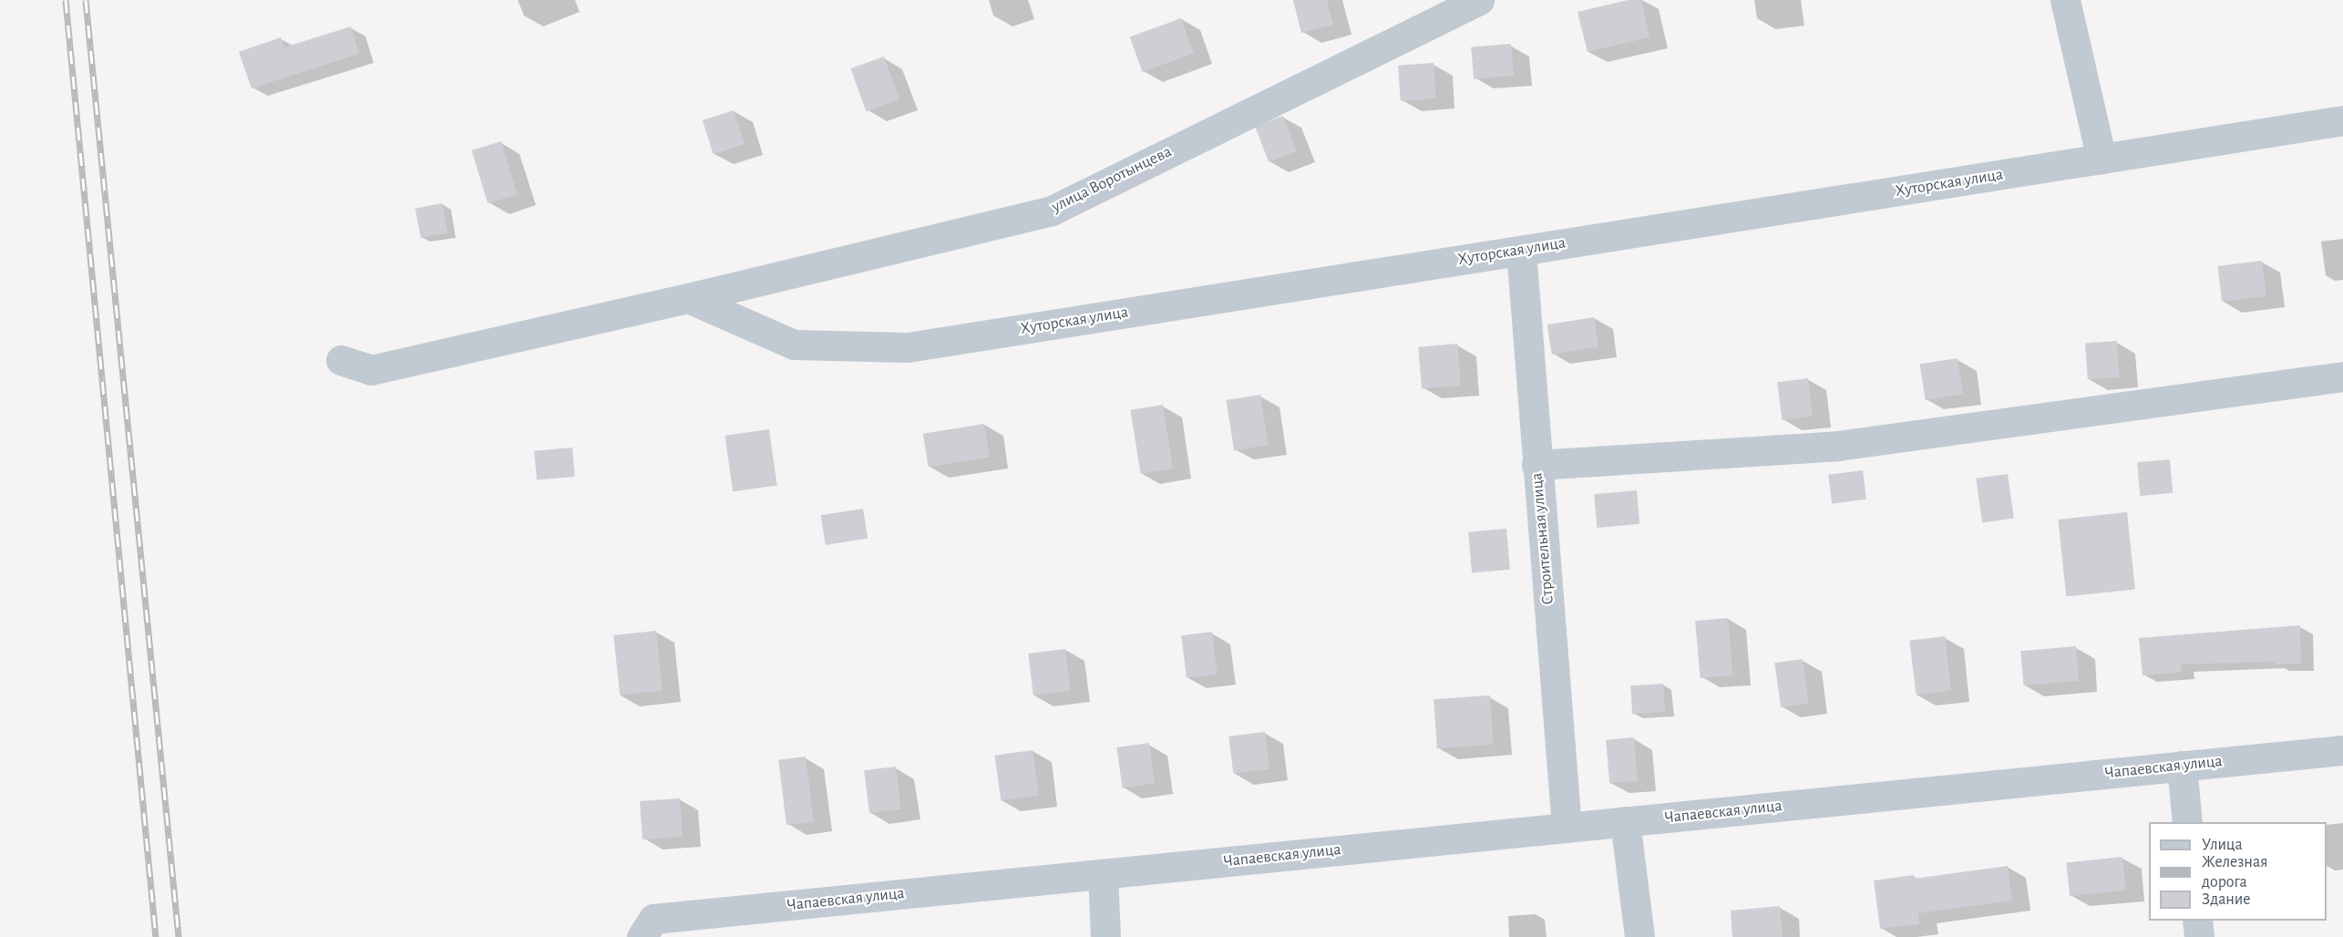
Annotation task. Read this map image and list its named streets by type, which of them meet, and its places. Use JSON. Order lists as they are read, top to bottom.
{
  "streets": {
    "street": [
      "улица Воротынцева",
      "Хуторская улица",
      "Строительная улица",
      "Чапаевская улица"
    ]
  },
  "crossings": [
    ["улица Воротынцева", "Хуторская улица"],
    ["Хуторская улица", "Строительная улица"],
    ["Строительная улица", "Чапаевская улица"]
  ],
  "legend": ["Улица", "Железная дорога", "Здание"]
}
